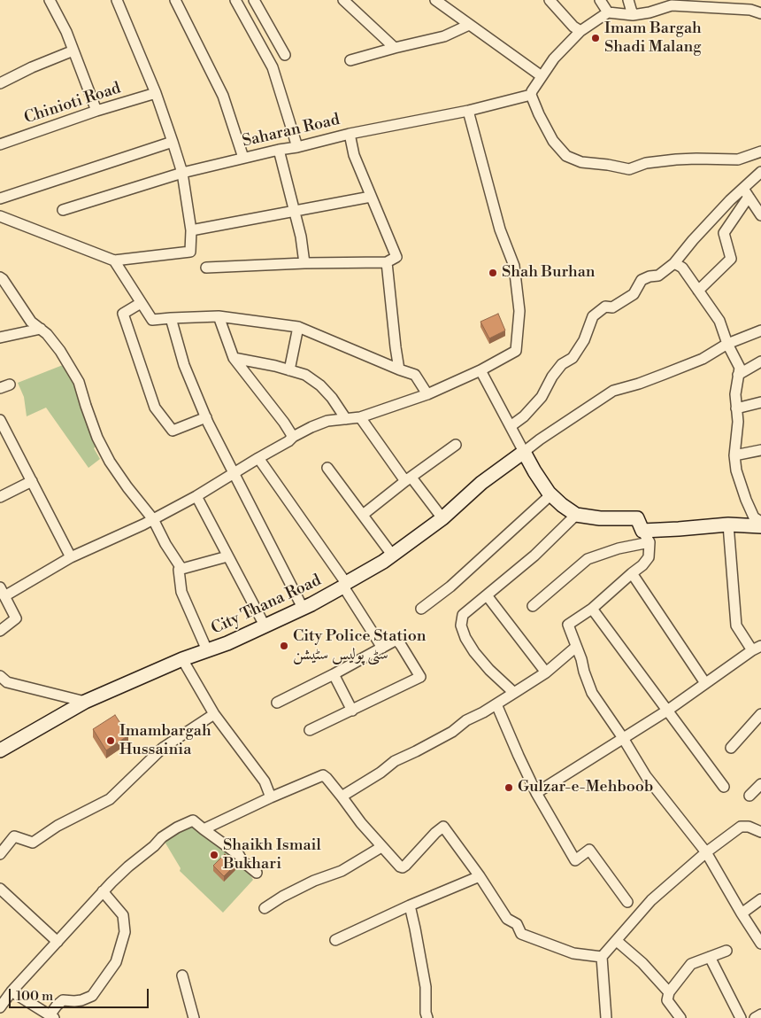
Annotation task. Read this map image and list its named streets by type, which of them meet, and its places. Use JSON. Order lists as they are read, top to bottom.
{
  "streets": {
    "street": ["Chinioti Road", "Saharan Road", "City Thana Road"]
  },
  "places": [
    "Imam Bargah Shadi Malang",
    "Shah Burhan",
    "City Police Station سٹی پولیس سٹیشن",
    "Imambargah Hussainia",
    "Gulzar-e-Mehboob",
    "Shaikh Ismail Bukhari"
  ],
  "scale_bar": "100 m"
}
